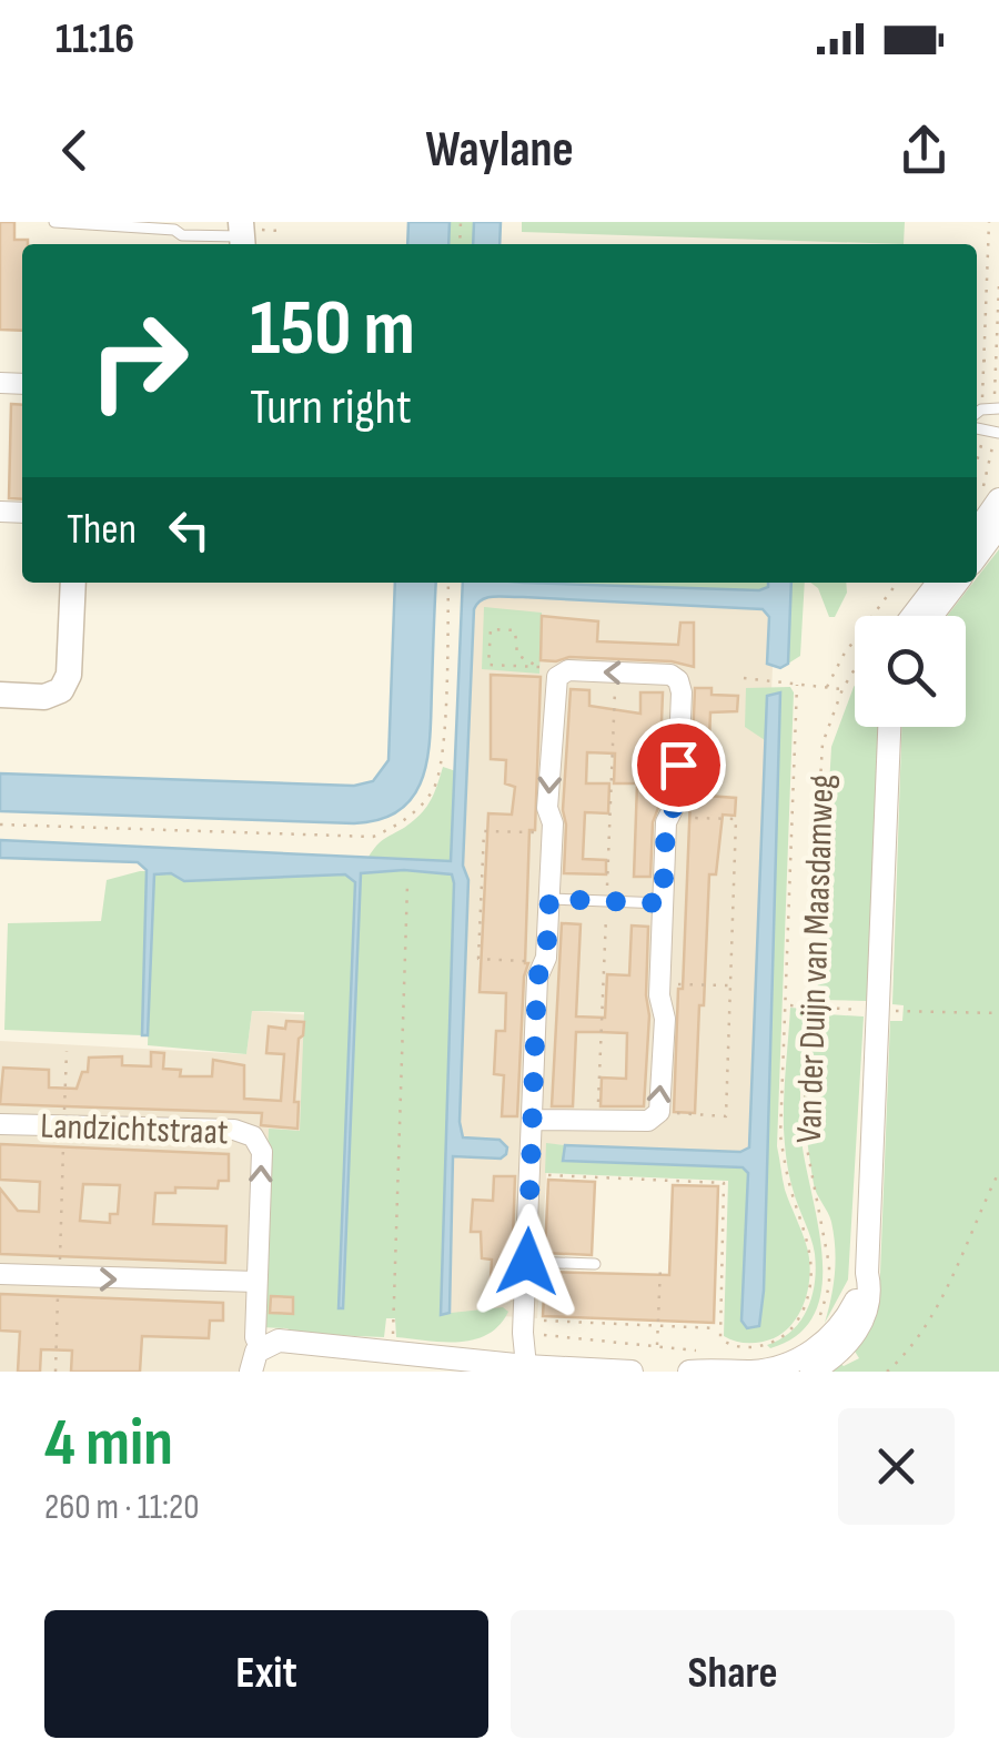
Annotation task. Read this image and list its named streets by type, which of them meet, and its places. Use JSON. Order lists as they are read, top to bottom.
{
  "streets": {
    "street": ["Van der Duijn van Maasdamweg", "Landzichtstraat"]
  },
  "page": {
    "status": "11:16",
    "header": "Waylane",
    "turn": ["150 m", "Turn right"],
    "then": "Then",
    "heading": ["4 min", "260 m · 11:20"],
    "buttons": ["Exit", "Share"]
  }
}
